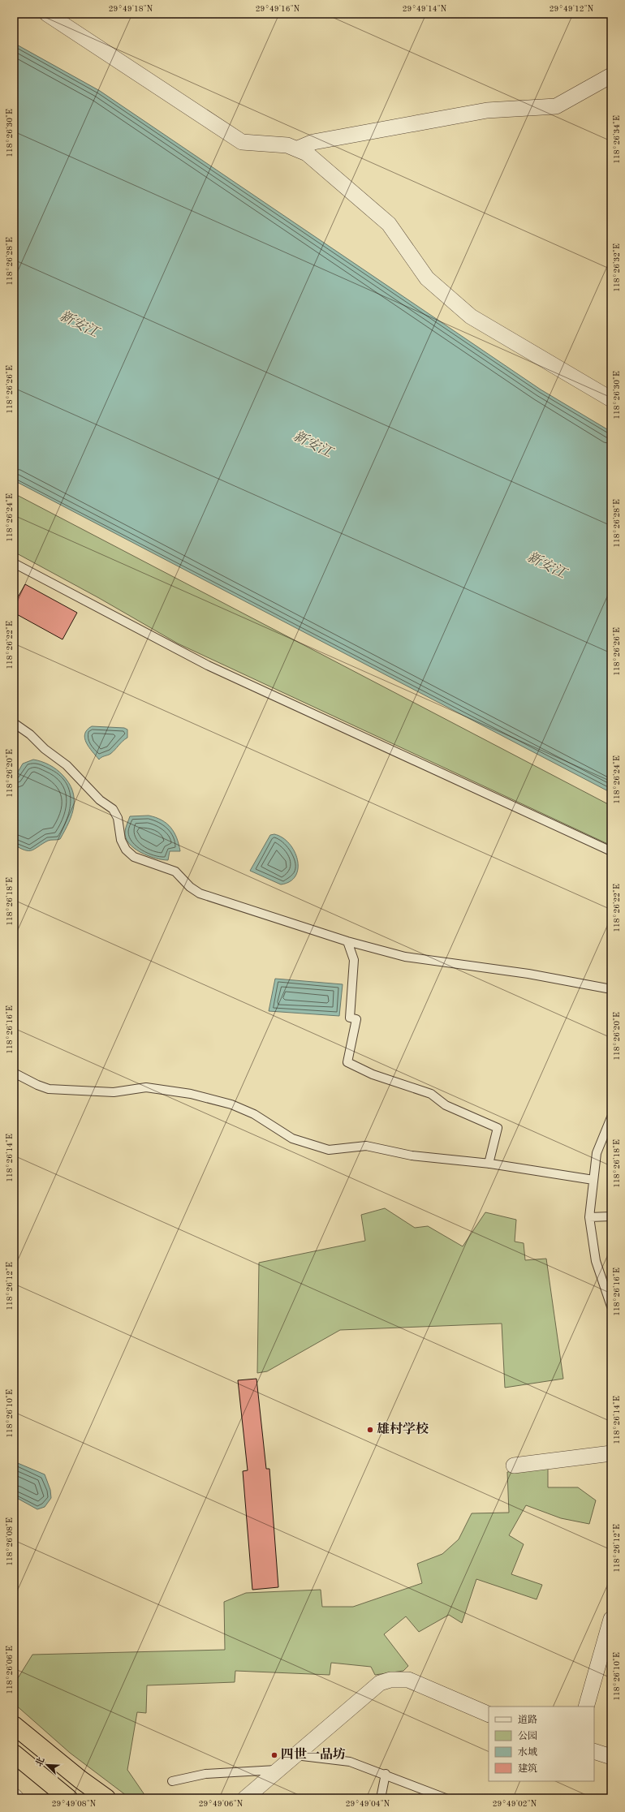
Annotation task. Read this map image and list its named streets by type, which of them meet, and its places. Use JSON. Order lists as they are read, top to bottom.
{
  "water": ["新安江"],
  "places": ["雄村学校", "四世一品坊"],
  "legend": [
    "道路",
    "公园",
    "水域",
    "建筑"
  ],
  "north": "top left",
  "coordinates": [
    "29°49'18\"N",
    "29°49'16\"N",
    "29°49'14\"N",
    "29°49'12\"N",
    "118°26'30\"E",
    "118°26'34\"E",
    "118°26'28\"E",
    "118°26'32\"E",
    "118°26'26\"E",
    "118°26'24\"E",
    "118°26'22\"E",
    "118°26'20\"E",
    "118°26'18\"E",
    "118°26'16\"E",
    "118°26'14\"E",
    "118°26'12\"E",
    "118°26'10\"E",
    "118°26'08\"E",
    "118°26'06\"E",
    "29°49'08\"N",
    "29°49'06\"N",
    "29°49'04\"N",
    "29°49'02\"N"
  ]
}
